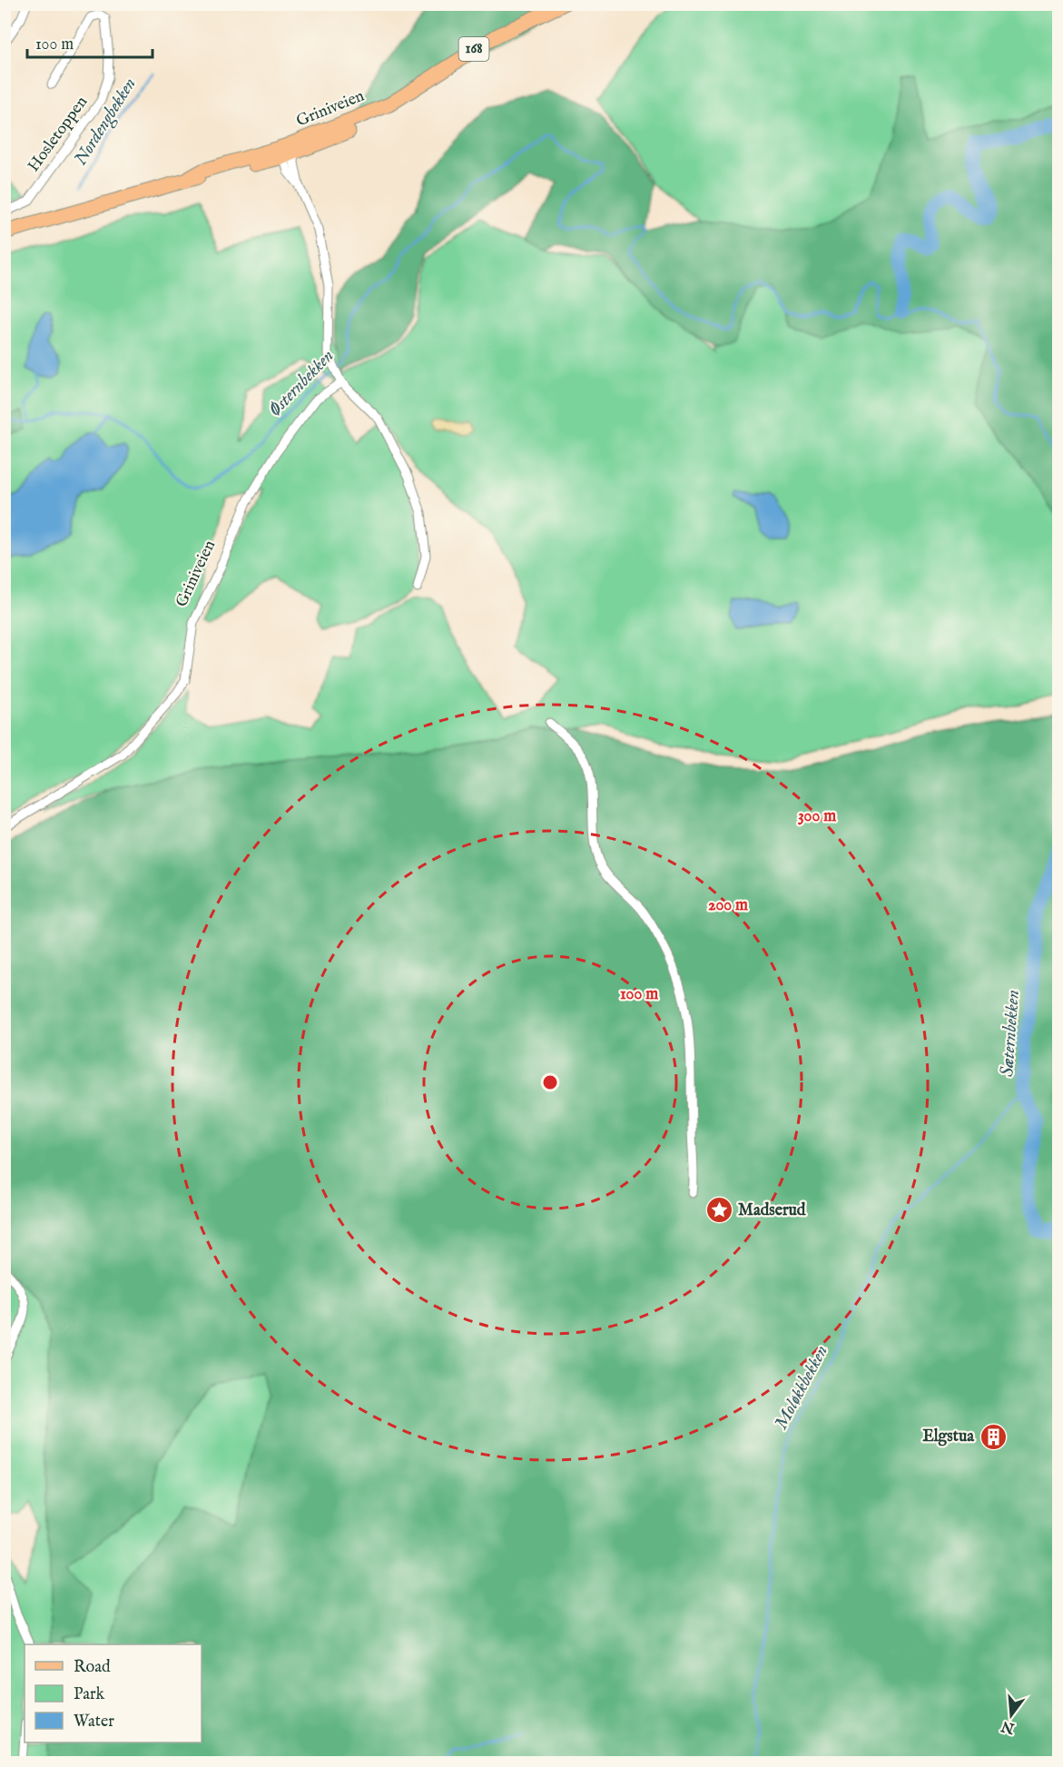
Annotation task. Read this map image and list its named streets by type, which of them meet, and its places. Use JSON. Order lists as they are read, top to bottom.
{
  "streets": {
    "main road": ["168", "Griniveien"],
    "street": ["Hosletoppen"]
  },
  "water": [
    "Nordengbekken",
    "Østernbekken",
    "Sæternbekken",
    "Moløkkbekken"
  ],
  "places": {
    "place": ["Madserud"],
    "building": ["Elgstua"]
  },
  "legend": ["Road", "Park", "Water"],
  "scale_bar": "100 m",
  "north": "bottom",
  "rings": ["300 m", "200 m", "100 m"]
}
